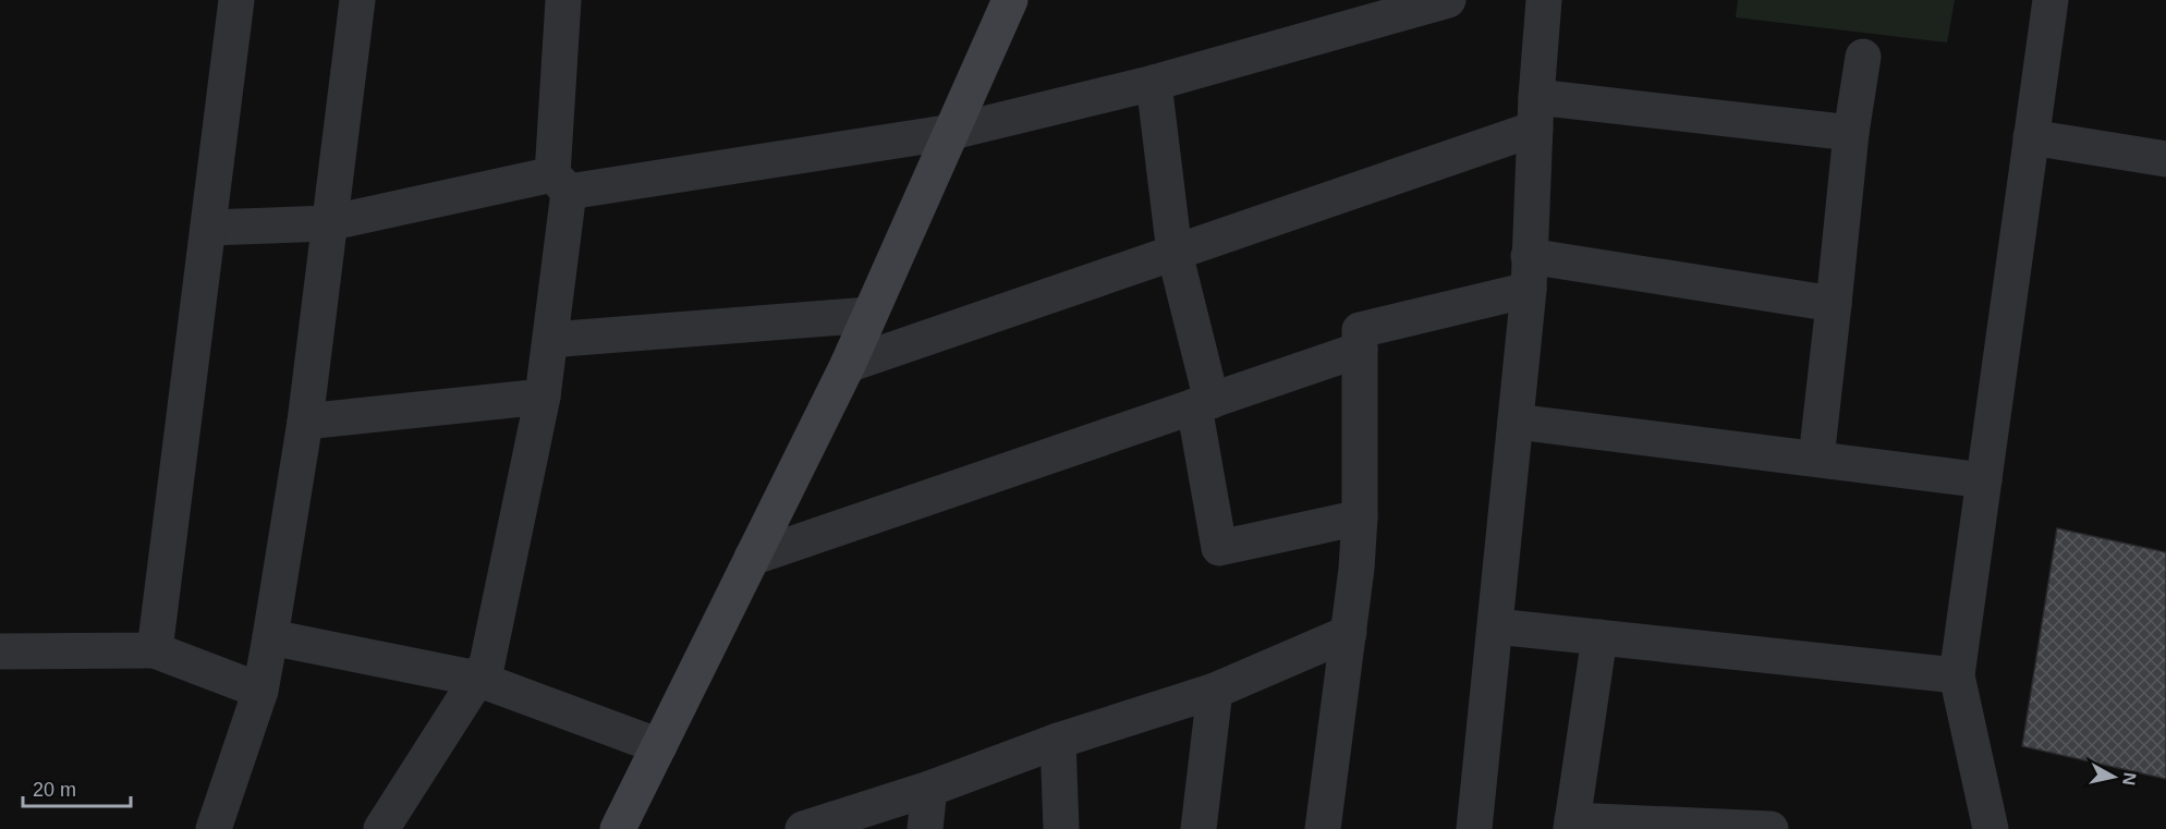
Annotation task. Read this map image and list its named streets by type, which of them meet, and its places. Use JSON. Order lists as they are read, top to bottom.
{
  "scale_bar": "20 m",
  "north": "right"
}
